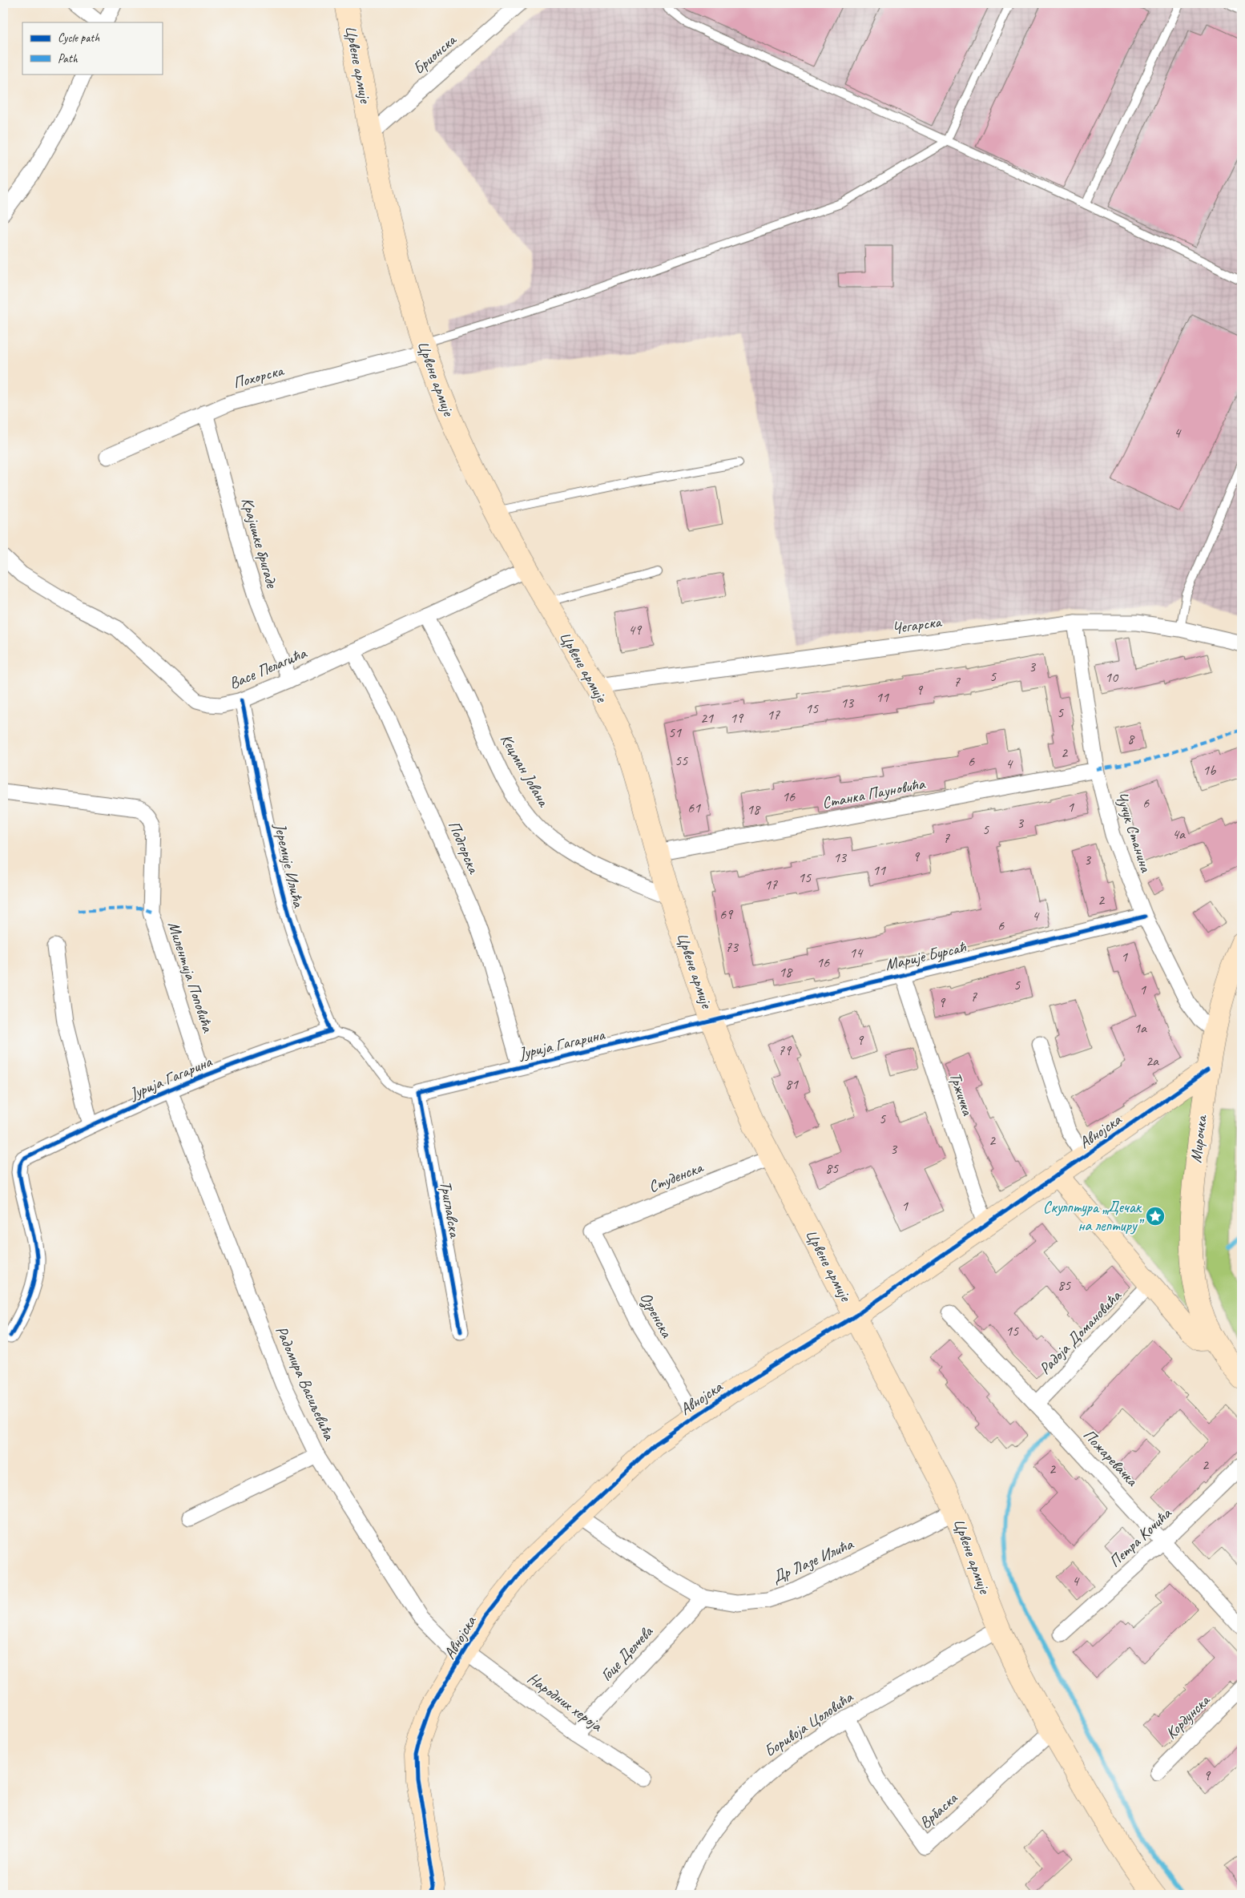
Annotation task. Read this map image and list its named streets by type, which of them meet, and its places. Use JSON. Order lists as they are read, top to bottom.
{
  "streets": {
    "main road": ["Црвене армије", "Авнојска", "Мирочка"],
    "street": [
      "Брионска",
      "Похорска",
      "Крајишке бригаде",
      "Чегарска",
      "Васе Пелагића",
      "Кецман Јована",
      "Станка Пауновића",
      "Чучук Станина",
      "Подгорска",
      "Јеремије Илића",
      "Марије Бурсаћ",
      "Милентија Поповића",
      "Јурија Гагарина",
      "Тржичка",
      "Студенска",
      "Триглавска",
      "Озренска",
      "Радоја Домановића",
      "Радомира Васиљевића",
      "Пожаревачка",
      "Петра Кочића",
      "Др Лазе Илића",
      "Гоце Делчева",
      "Народних хероја",
      "Кордунска",
      "Боривоја Цоловића",
      "Врбаска"
    ]
  },
  "crossings": [
    ["Брионска", "Црвене армије"],
    ["Црвене армије", "Похорска"],
    ["Црвене армије", "Чегарска"],
    ["Црвене армије", "Васе Пелагића"],
    ["Црвене армије", "Кецман Јована"],
    ["Црвене армије", "Станка Пауновића"],
    ["Црвене армије", "Марије Бурсаћ"],
    ["Црвене армије", "Јурија Гагарина"],
    ["Црвене армије", "Авнојска"],
    ["Црвене армије", "Студенска"],
    ["Црвене армије", "Др Лазе Илића"],
    ["Црвене армије", "Боривоја Цоловића"],
    ["Црвене армије", "Врбаска"],
    ["Похорска", "Крајишке бригаде"],
    ["Крајишке бригаде", "Васе Пелагића"],
    ["Чегарска", "Чучук Станина"],
    ["Васе Пелагића", "Кецман Јована"],
    ["Васе Пелагића", "Подгорска"],
    ["Васе Пелагића", "Јеремије Илића"],
    ["Станка Пауновића", "Чучук Станина"],
    ["Чучук Станина", "Марије Бурсаћ"],
    ["Чучук Станина", "Мирочка"],
    ["Подгорска", "Јурија Гагарина"],
    ["Јеремије Илића", "Јурија Гагарина"],
    ["Марије Бурсаћ", "Јурија Гагарина"],
    ["Марије Бурсаћ", "Тржичка"],
    ["Милентија Поповића", "Јурија Гагарина"],
    ["Јурија Гагарина", "Триглавска"],
    ["Јурија Гагарина", "Радомира Васиљевића"],
    ["Тржичка", "Авнојска"],
    ["Авнојска", "Мирочка"],
    ["Авнојска", "Озренска"],
    ["Авнојска", "Радомира Васиљевића"],
    ["Авнојска", "Др Лазе Илића"],
    ["Авнојска", "Народних хероја"],
    ["Студенска", "Озренска"],
    ["Радоја Домановића", "Пожаревачка"],
    ["Радомира Васиљевића", "Народних хероја"],
    ["Пожаревачка", "Петра Кочића"],
    ["Др Лазе Илића", "Гоце Делчева"],
    ["Гоце Делчева", "Народних хероја"],
    ["Боривоја Цоловића", "Врбаска"]
  ],
  "places": {
    "place": ["Скулптура „Дечак на лептиру”"]
  },
  "house_numbers": [
    "4",
    "49",
    "3",
    "5",
    "10",
    "7",
    "9",
    "11",
    "13",
    "15",
    "5",
    "17",
    "21",
    "19",
    "51",
    "8",
    "2",
    "55",
    "6",
    "4",
    "1b",
    "16",
    "6",
    "1",
    "61",
    "18",
    "3",
    "5",
    "4a",
    "7",
    "9",
    "13",
    "3",
    "11",
    "15",
    "17",
    "2",
    "69",
    "4",
    "6",
    "73",
    "14",
    "1",
    "16",
    "18",
    "5",
    "1",
    "7",
    "9",
    "1a",
    "9",
    "79",
    "2a",
    "81",
    "5",
    "2",
    "3",
    "85",
    "1",
    "85",
    "15",
    "2",
    "2",
    "4",
    "9"
  ],
  "legend": ["Cycle path", "Path"]
}
